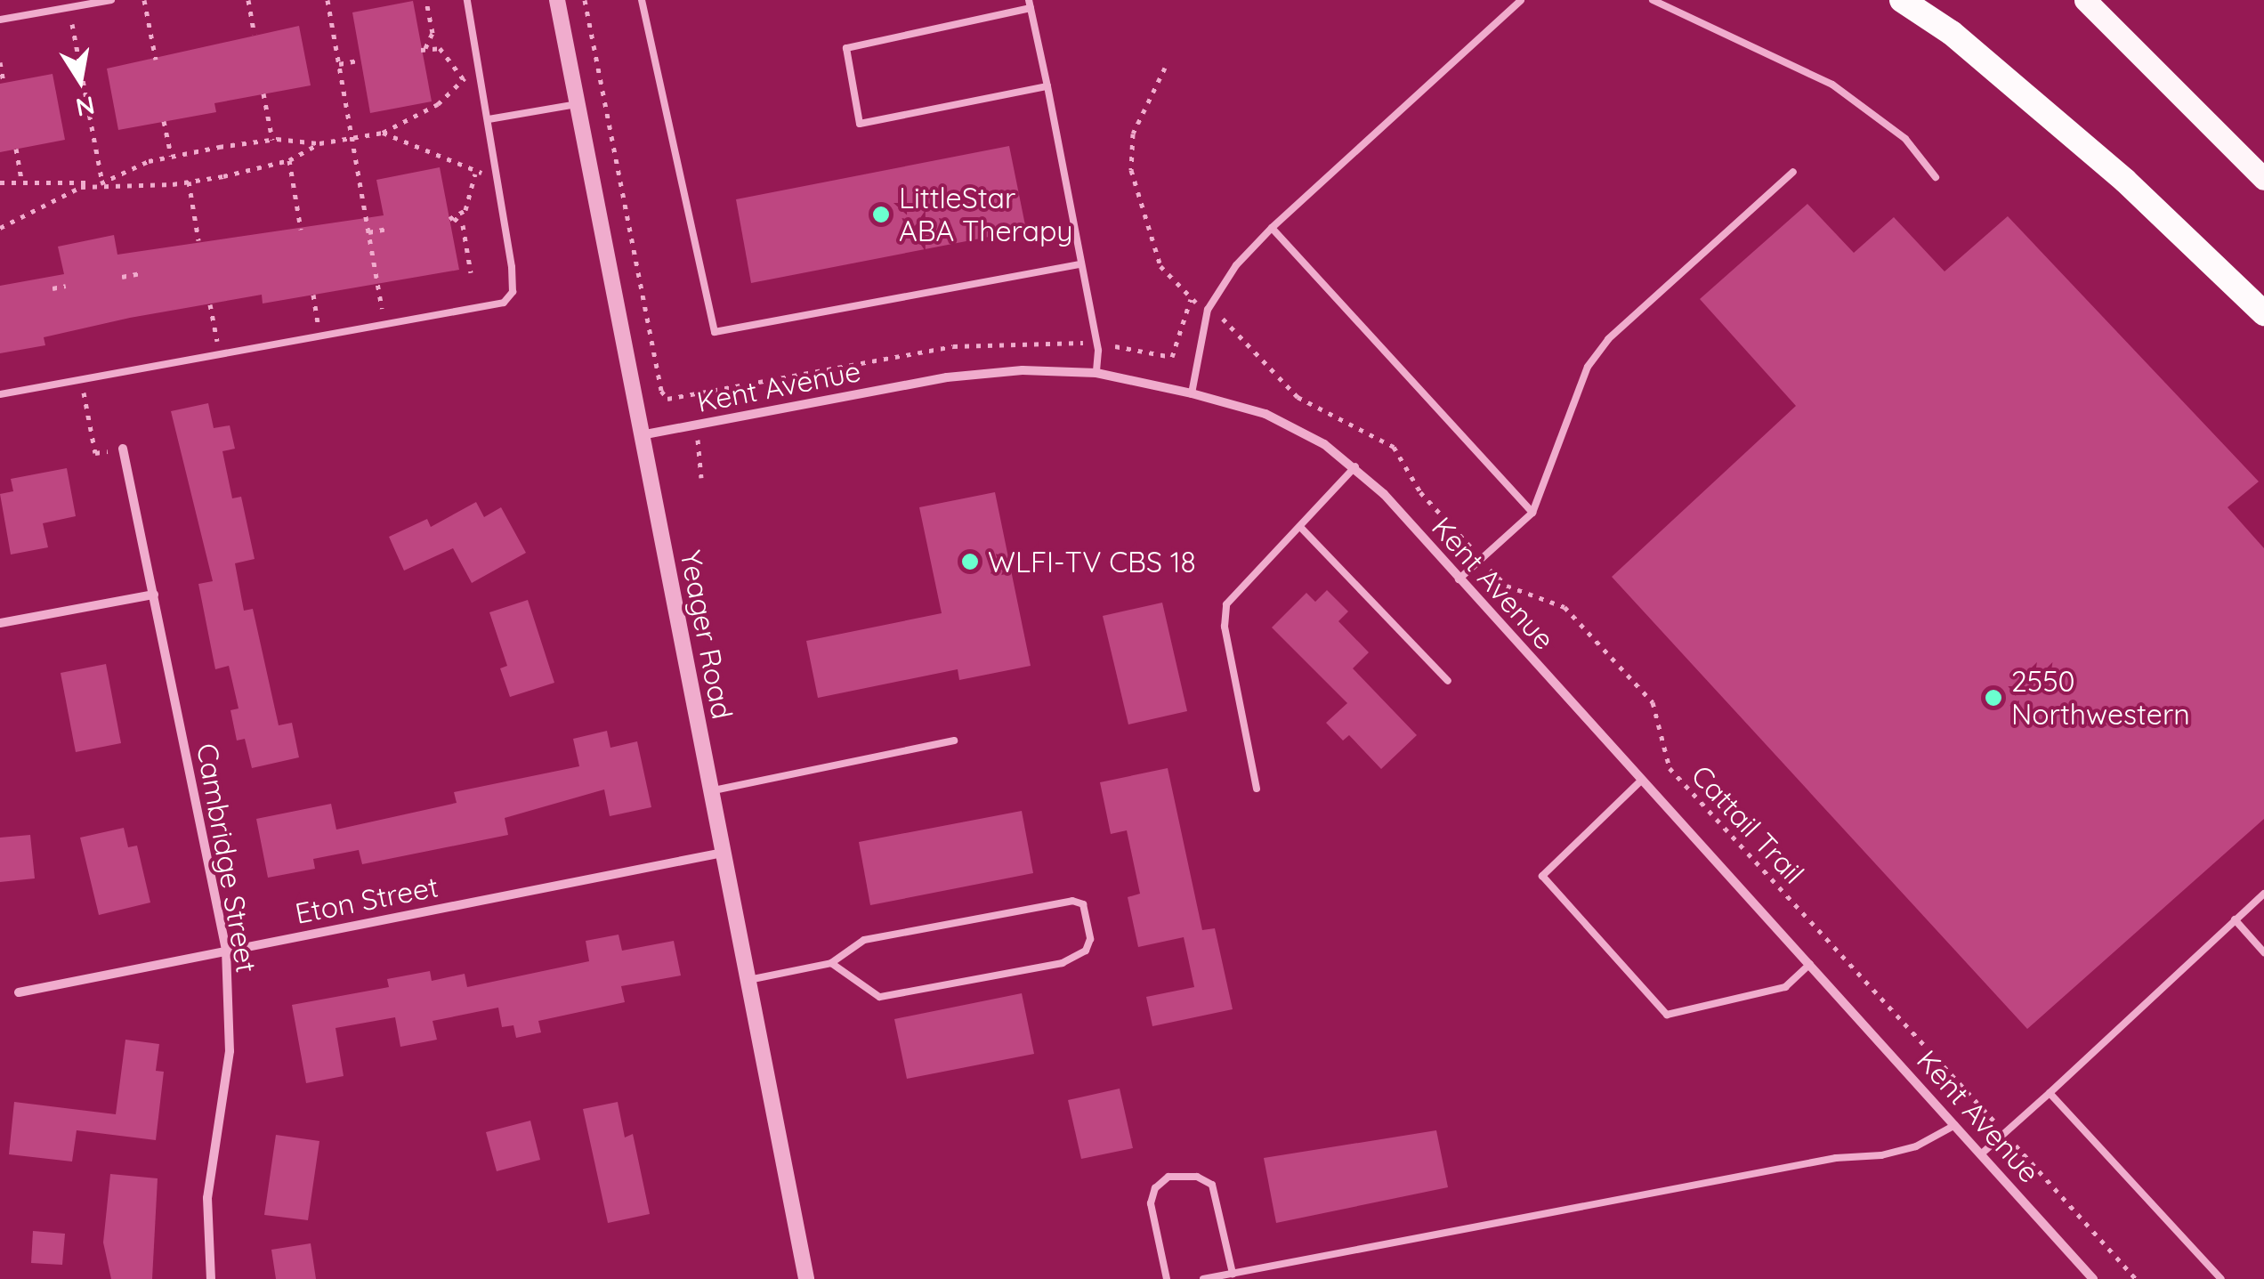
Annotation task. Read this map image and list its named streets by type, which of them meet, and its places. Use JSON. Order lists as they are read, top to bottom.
{
  "streets": {
    "street": [
      "Kent Avenue",
      "Yeager Road",
      "Cambridge Street",
      "Eton Street"
    ],
    "path": ["Cattail Trail"]
  },
  "crossings": [
    ["Kent Avenue", "Yeager Road"],
    ["Yeager Road", "Eton Street"],
    ["Cambridge Street", "Eton Street"]
  ],
  "places": ["LittleStar ABA Therapy", "WLFI-TV CBS 18", "2550 Northwestern"],
  "north": "bottom"
}
